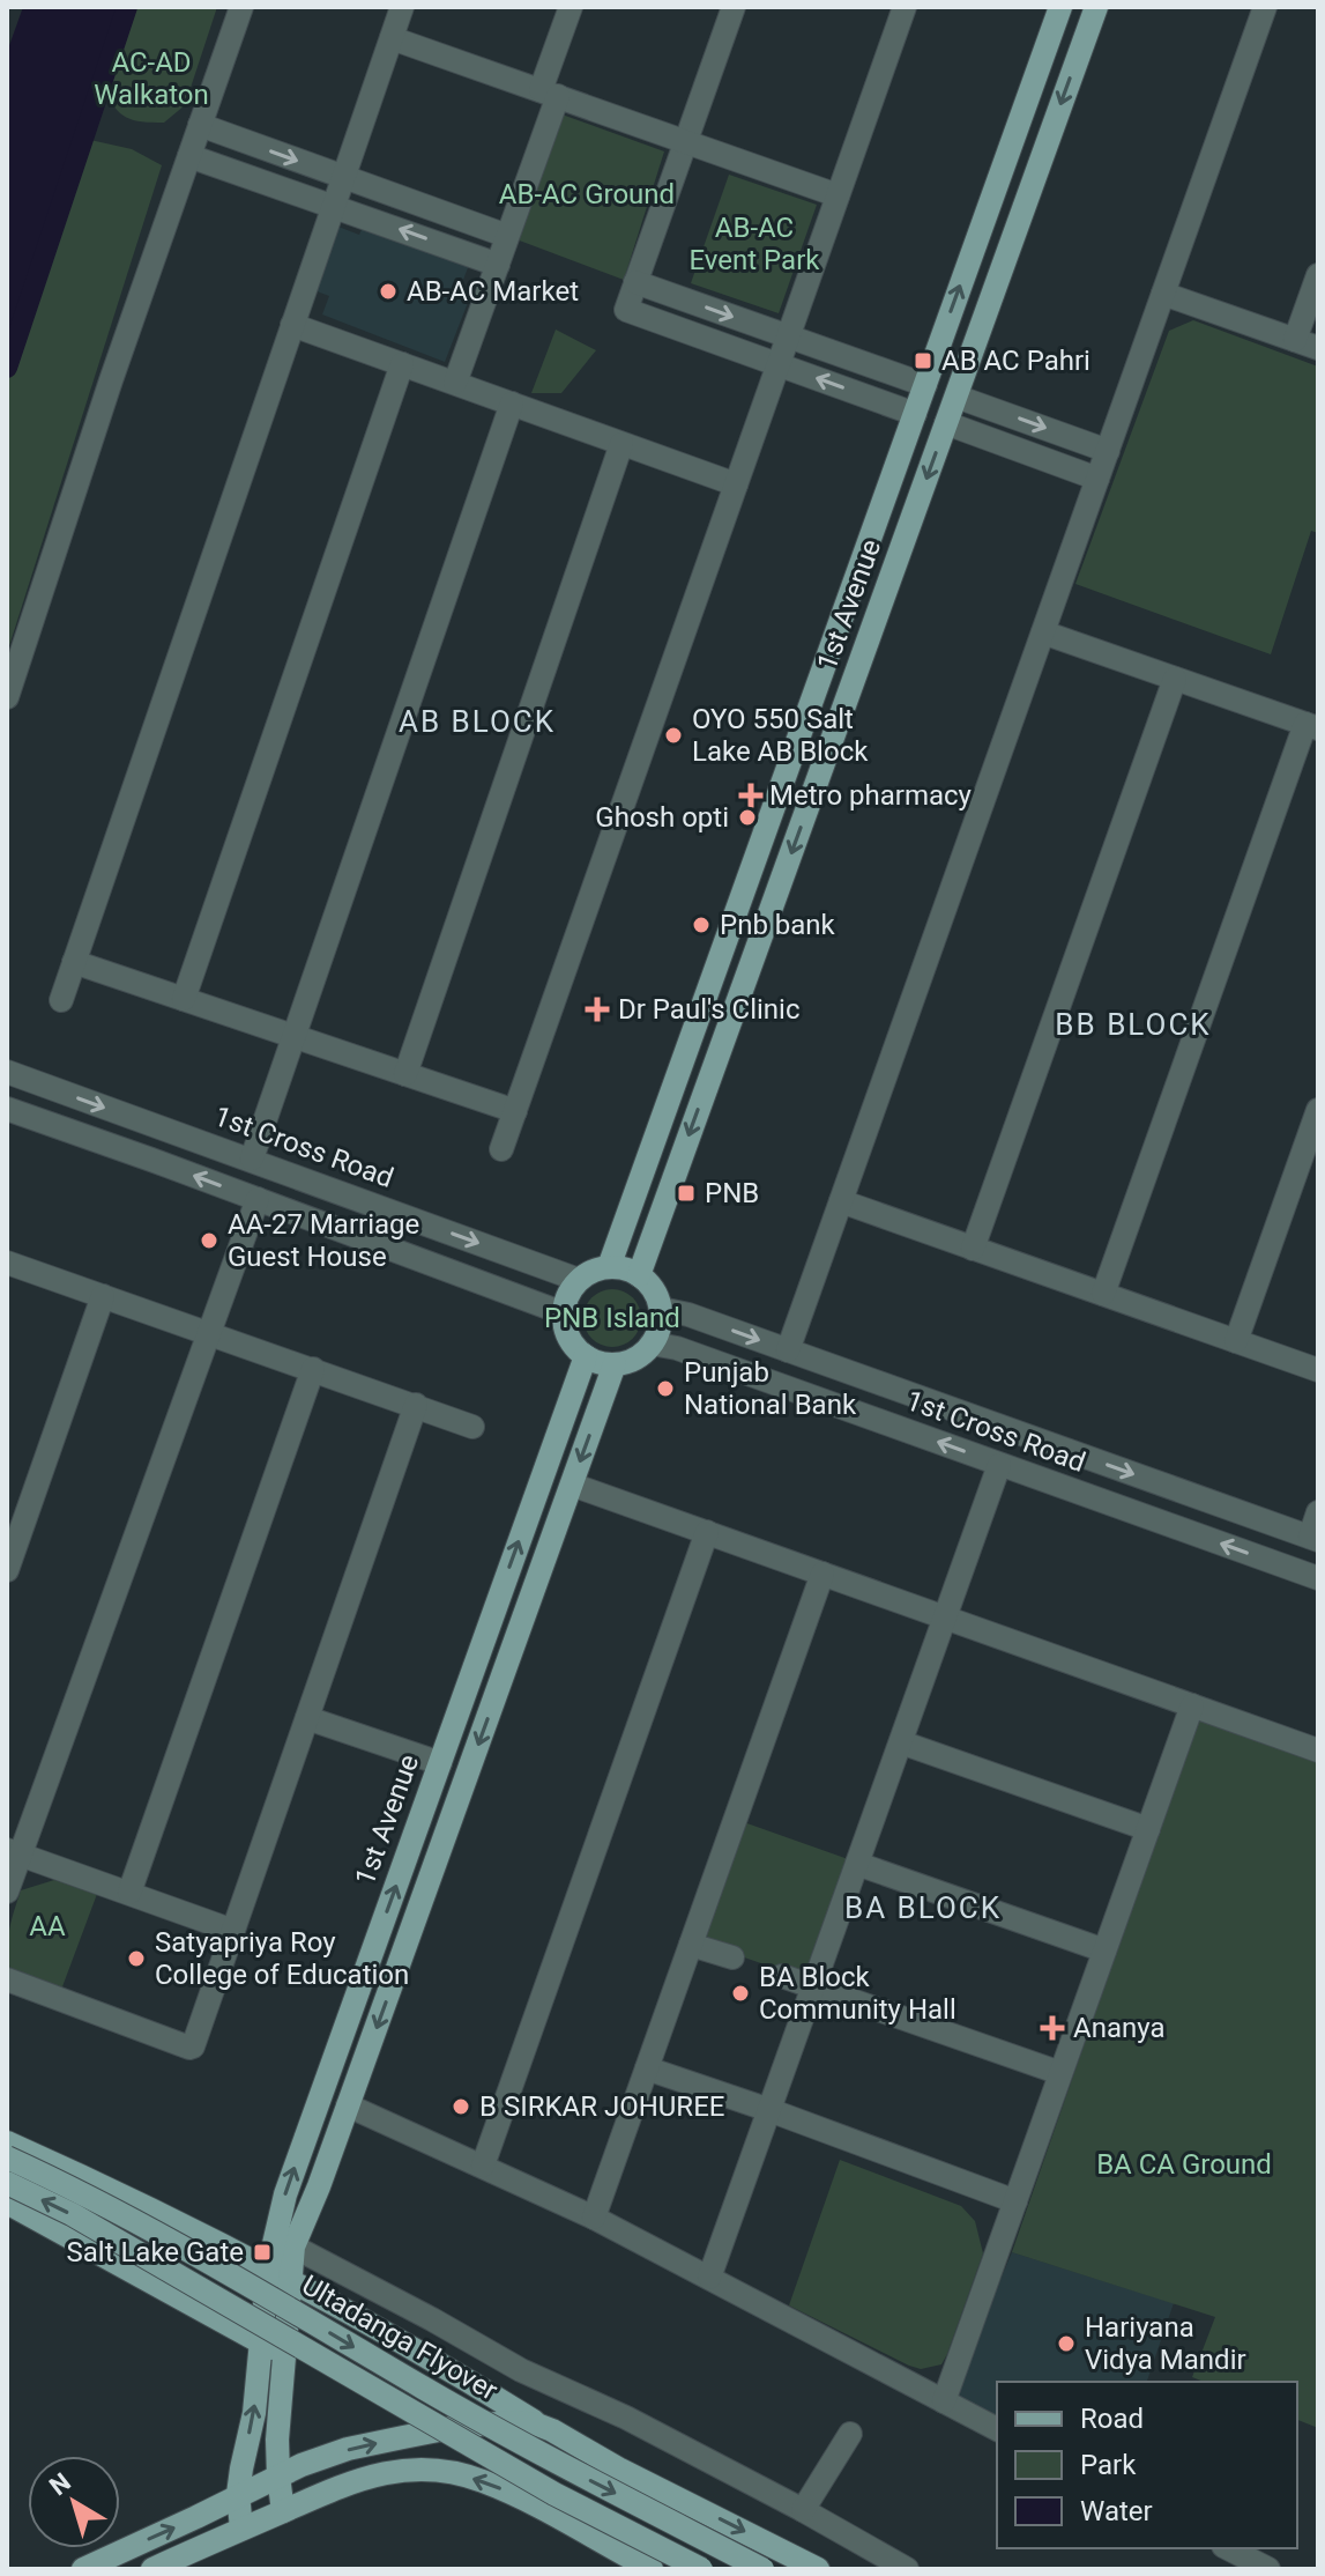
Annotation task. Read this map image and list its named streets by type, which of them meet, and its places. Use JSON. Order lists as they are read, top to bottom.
{
  "streets": {
    "main road": ["1st Avenue", "Ultadanga Flyover"],
    "street": ["1st Cross Road"]
  },
  "crossings": [
    ["1st Avenue", "1st Cross Road"]
  ],
  "districts": ["AB BLOCK", "BB BLOCK", "BA BLOCK"],
  "parks": [
    "AC-AD Walkaton",
    "AB-AC Ground",
    "AB-AC Event Park",
    "PNB Island",
    "AA",
    "BA CA Ground"
  ],
  "places": {
    "other": [
      "AB-AC Market",
      "OYO 550 Salt Lake AB Block",
      "Ghosh opti",
      "Pnb bank",
      "AA-27 Marriage Guest House",
      "Punjab National Bank",
      "Satyapriya Roy College of Education",
      "BA Block Community Hall",
      "B SIRKAR JOHUREE",
      "Hariyana Vidya Mandir"
    ],
    "transit": ["AB AC Pahri", "PNB", "Salt Lake Gate"],
    "health": ["Metro pharmacy", "Dr Paul's Clinic", "Ananya"]
  },
  "legend": ["Road", "Park", "Water"],
  "north": "top left"
}
